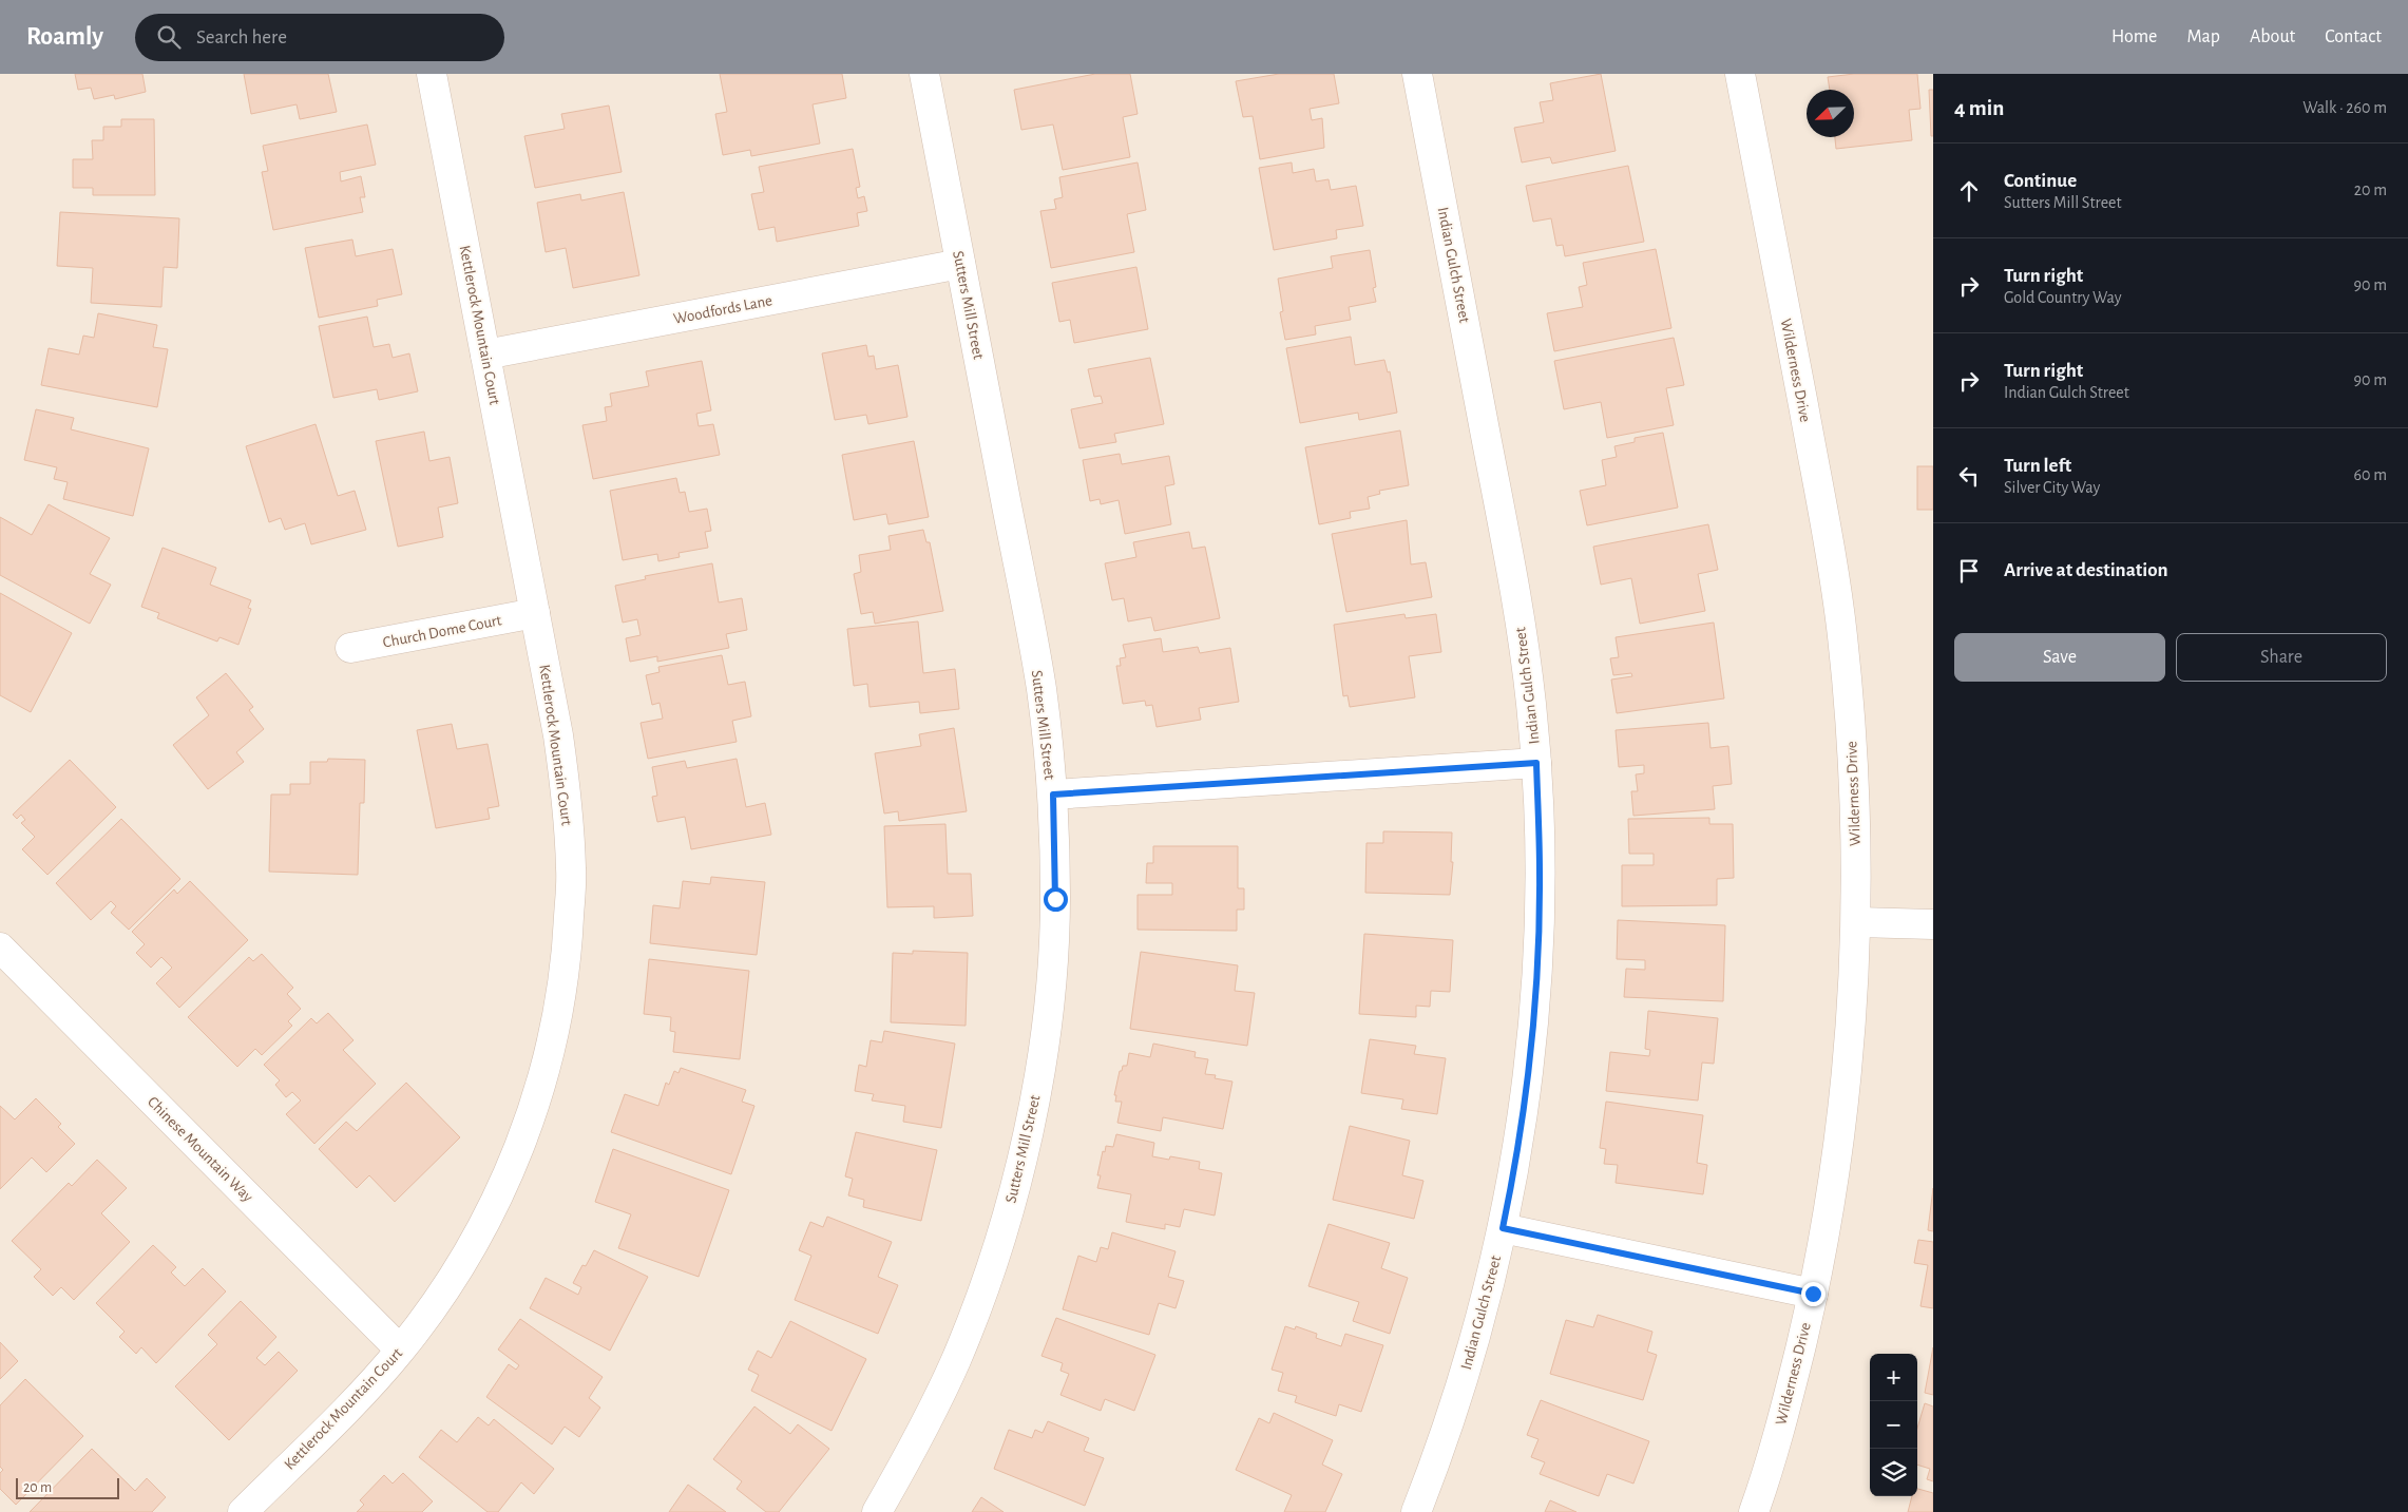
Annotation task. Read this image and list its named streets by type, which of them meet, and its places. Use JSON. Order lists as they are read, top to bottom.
{
  "streets": {
    "street": [
      "Indian Gulch Street",
      "Sutters Mill Street",
      "Woodfords Lane",
      "Kettlerock Mountain Court",
      "Wilderness Drive",
      "Church Dome Court",
      "Chinese Mountain Way"
    ]
  },
  "crossings": [
    ["Sutters Mill Street", "Woodfords Lane"],
    ["Woodfords Lane", "Kettlerock Mountain Court"],
    ["Kettlerock Mountain Court", "Church Dome Court"],
    ["Kettlerock Mountain Court", "Chinese Mountain Way"]
  ],
  "scale_bar": "20 m",
  "north": "bottom left",
  "page": {
    "header": "Roamly",
    "search": "Search here",
    "nav": [
      "Home",
      "Map",
      "About",
      "Contact"
    ],
    "heading": ["4 min", "Walk · 260 m"],
    "list": [
      ["Continue", "Sutters Mill Street", "20 m"],
      ["Turn right", "Gold Country Way", "90 m"],
      ["Turn right", "Indian Gulch Street", "90 m"],
      ["Turn left", "Silver City Way", "60 m"],
      "Arrive at destination"
    ],
    "buttons": ["Save", "Share"],
    "map_buttons": ["+", "−"],
    "scale": "20 m"
  }
}
